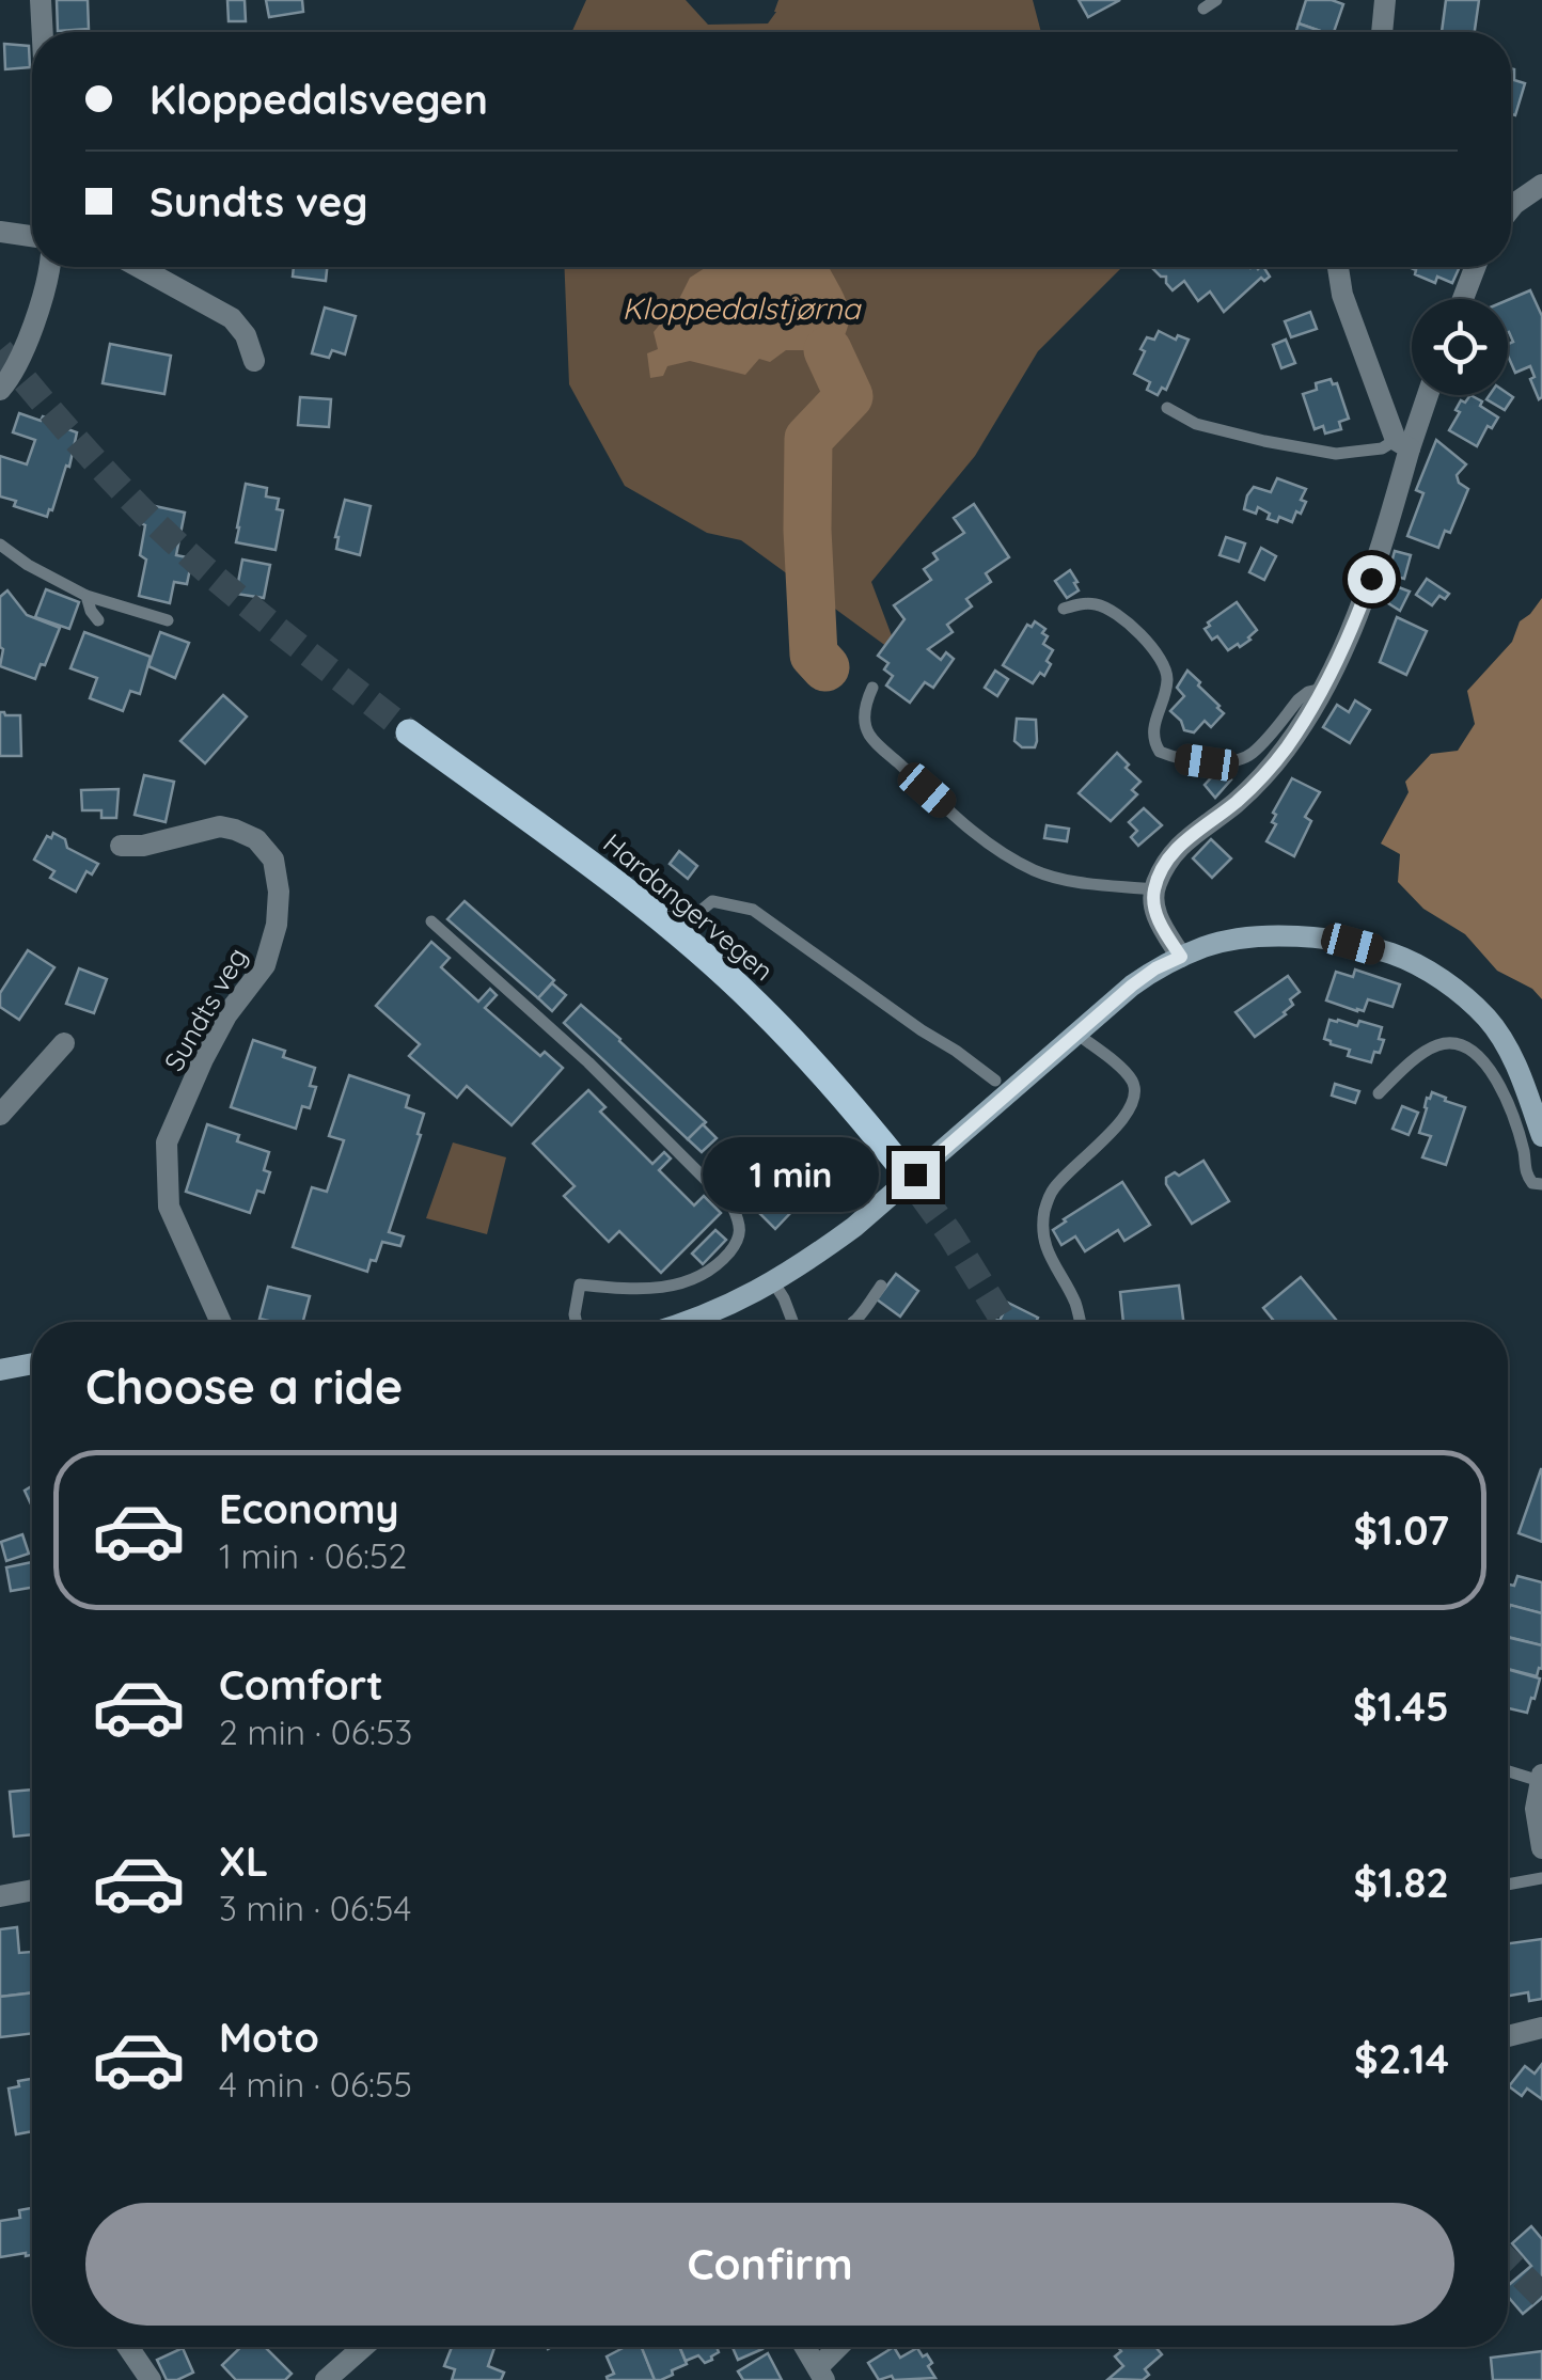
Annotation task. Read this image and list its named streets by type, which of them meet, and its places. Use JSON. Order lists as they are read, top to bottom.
{
  "streets": {
    "main road": ["Hardangervegen"],
    "street": ["Sundts veg"]
  },
  "water": ["Kloppedalstjørna"],
  "page": {
    "banner": ["Kloppedalsvegen", "Sundts veg"],
    "bubble": "1 min",
    "heading": "Choose a ride",
    "list": [
      {
        "name": "Economy",
        "note": "1 min · 06:52",
        "value": "$1.07"
      },
      {
        "name": "Comfort",
        "note": "2 min · 06:53",
        "value": "$1.45"
      },
      {
        "name": "XL",
        "note": "3 min · 06:54",
        "value": "$1.82"
      },
      {
        "name": "Moto",
        "note": "4 min · 06:55",
        "value": "$2.14"
      }
    ],
    "buttons": "Confirm"
  }
}
